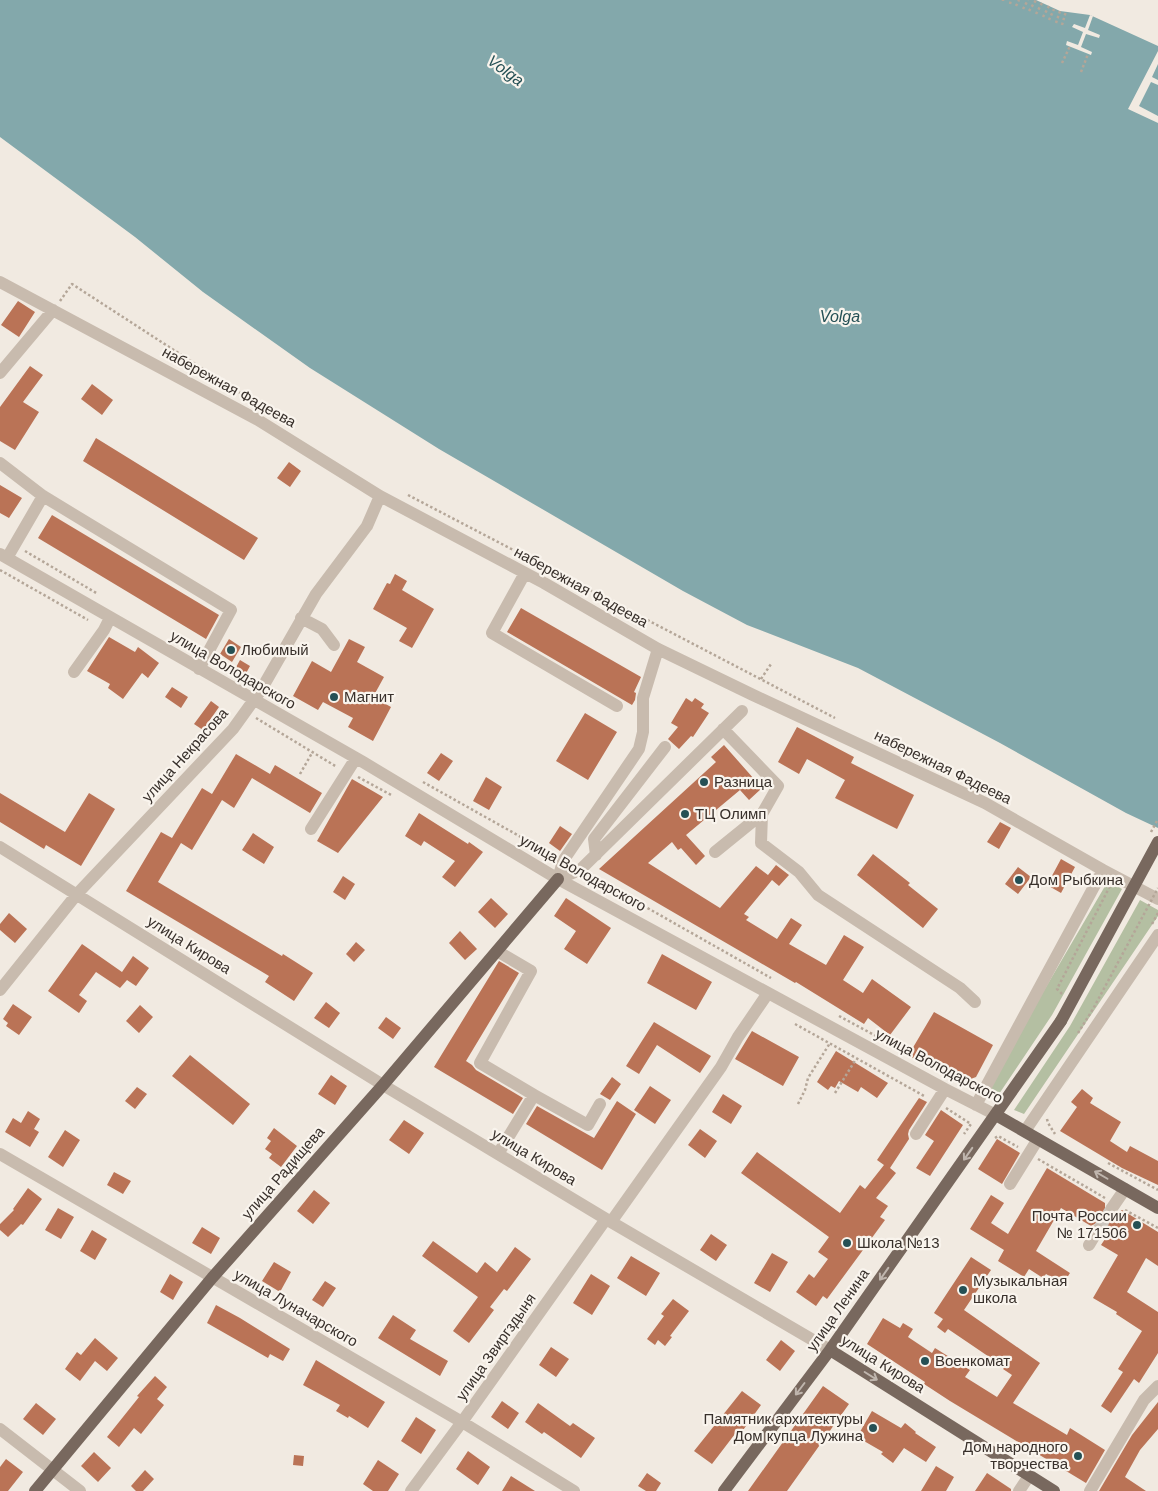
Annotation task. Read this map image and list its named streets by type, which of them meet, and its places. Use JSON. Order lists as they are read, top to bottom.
{
  "streets": {
    "main road": [
      "улица Володарского",
      "улица Кирова",
      "улица Радищева",
      "улица Ленина"
    ],
    "street": [
      "набережная Фадеева",
      "улица Некрасова",
      "улица Луначарского",
      "улица Звиргздыня"
    ]
  },
  "crossings": [
    ["набережная Фадеева", "улица Некрасова"],
    ["улица Володарского", "улица Некрасова"],
    ["улица Володарского", "улица Радищева"],
    ["улица Володарского", "улица Ленина"],
    ["улица Володарского", "улица Звиргздыня"],
    ["улица Некрасова", "улица Кирова"],
    ["улица Кирова", "улица Радищева"],
    ["улица Кирова", "улица Ленина"],
    ["улица Кирова", "улица Звиргздыня"],
    ["улица Радищева", "улица Луначарского"],
    ["улица Луначарского", "улица Звиргздыня"]
  ],
  "one_way": ["улица Ленина"],
  "water": ["Volga"],
  "places": [
    "Любимый",
    "Магнит",
    "Разница",
    "ТЦ Олимп",
    "Дом Рыбкина",
    "Почта России № 171506",
    "Школа №13",
    "Музыкальная школа",
    "Военкомат",
    "Памятник архитектуры Дом купца Лужина",
    "Дом народного творчества"
  ]
}
